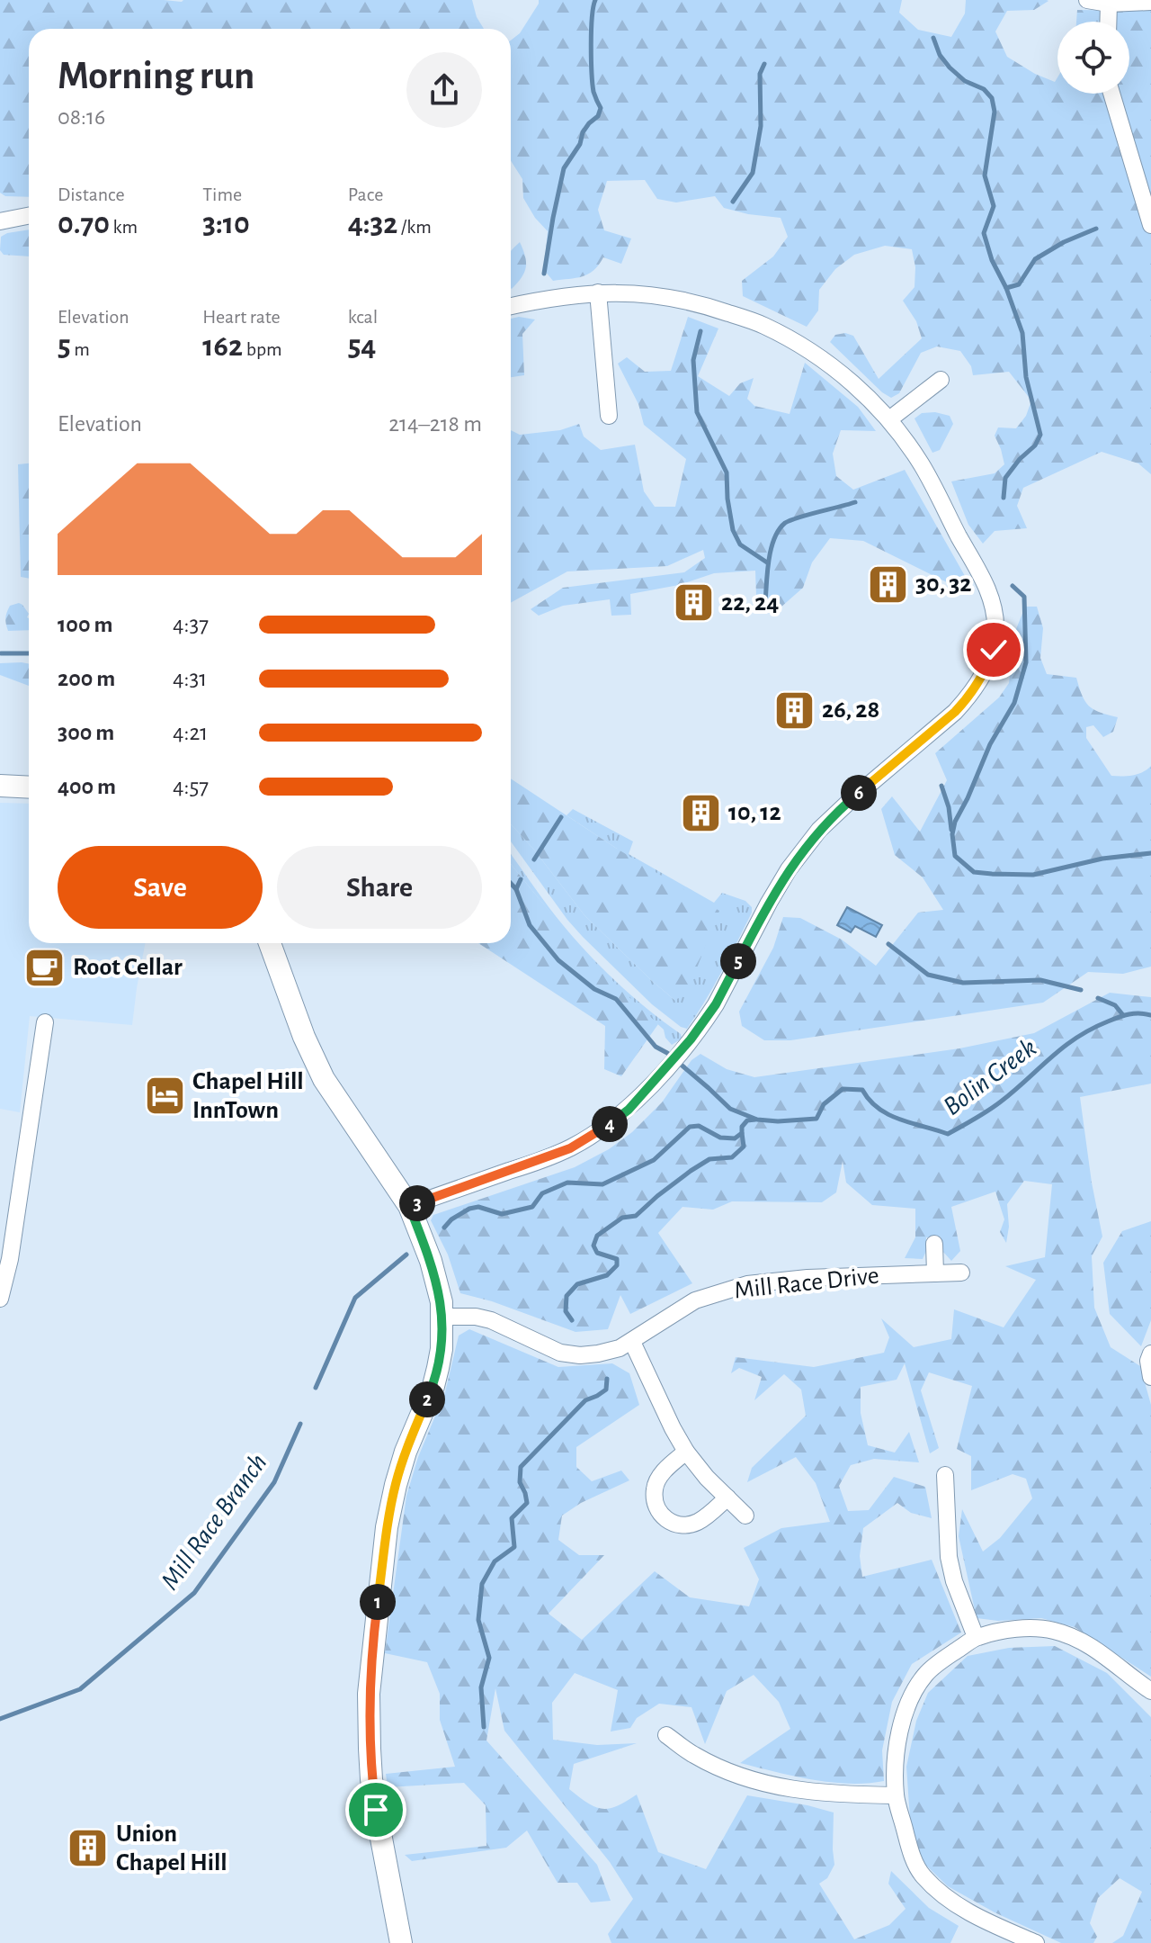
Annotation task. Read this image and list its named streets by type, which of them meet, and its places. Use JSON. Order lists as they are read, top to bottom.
{
  "streets": {
    "street": ["Mill Race Drive"]
  },
  "water": ["Bolin Creek", "Mill Race Branch"],
  "places": {
    "building": [
      "30, 32",
      "22, 24",
      "26, 28",
      "10, 12",
      "Union Chapel Hill"
    ],
    "cafe": ["Root Cellar"],
    "hotel": ["Chapel Hill InnTown"]
  },
  "page": {
    "heading": ["Morning run", "08:16"],
    "stats": [
      ["Distance", "0.70 km"],
      ["Time", "3:10"],
      ["Pace", "4:32 /km"],
      ["Elevation", "5 m"],
      ["Heart rate", "162 bpm"],
      ["kcal", "54"]
    ],
    "chart": ["Elevation", "214–218 m"],
    "list": [
      {
        "name": "100 m",
        "note": "4:37"
      },
      {
        "name": "200 m",
        "note": "4:31"
      },
      {
        "name": "300 m",
        "note": "4:21"
      },
      {
        "name": "400 m",
        "note": "4:57"
      }
    ],
    "pins": [
      "6",
      "5",
      "4",
      "3",
      "2",
      "1"
    ],
    "buttons": ["Save", "Share"]
  }
}
